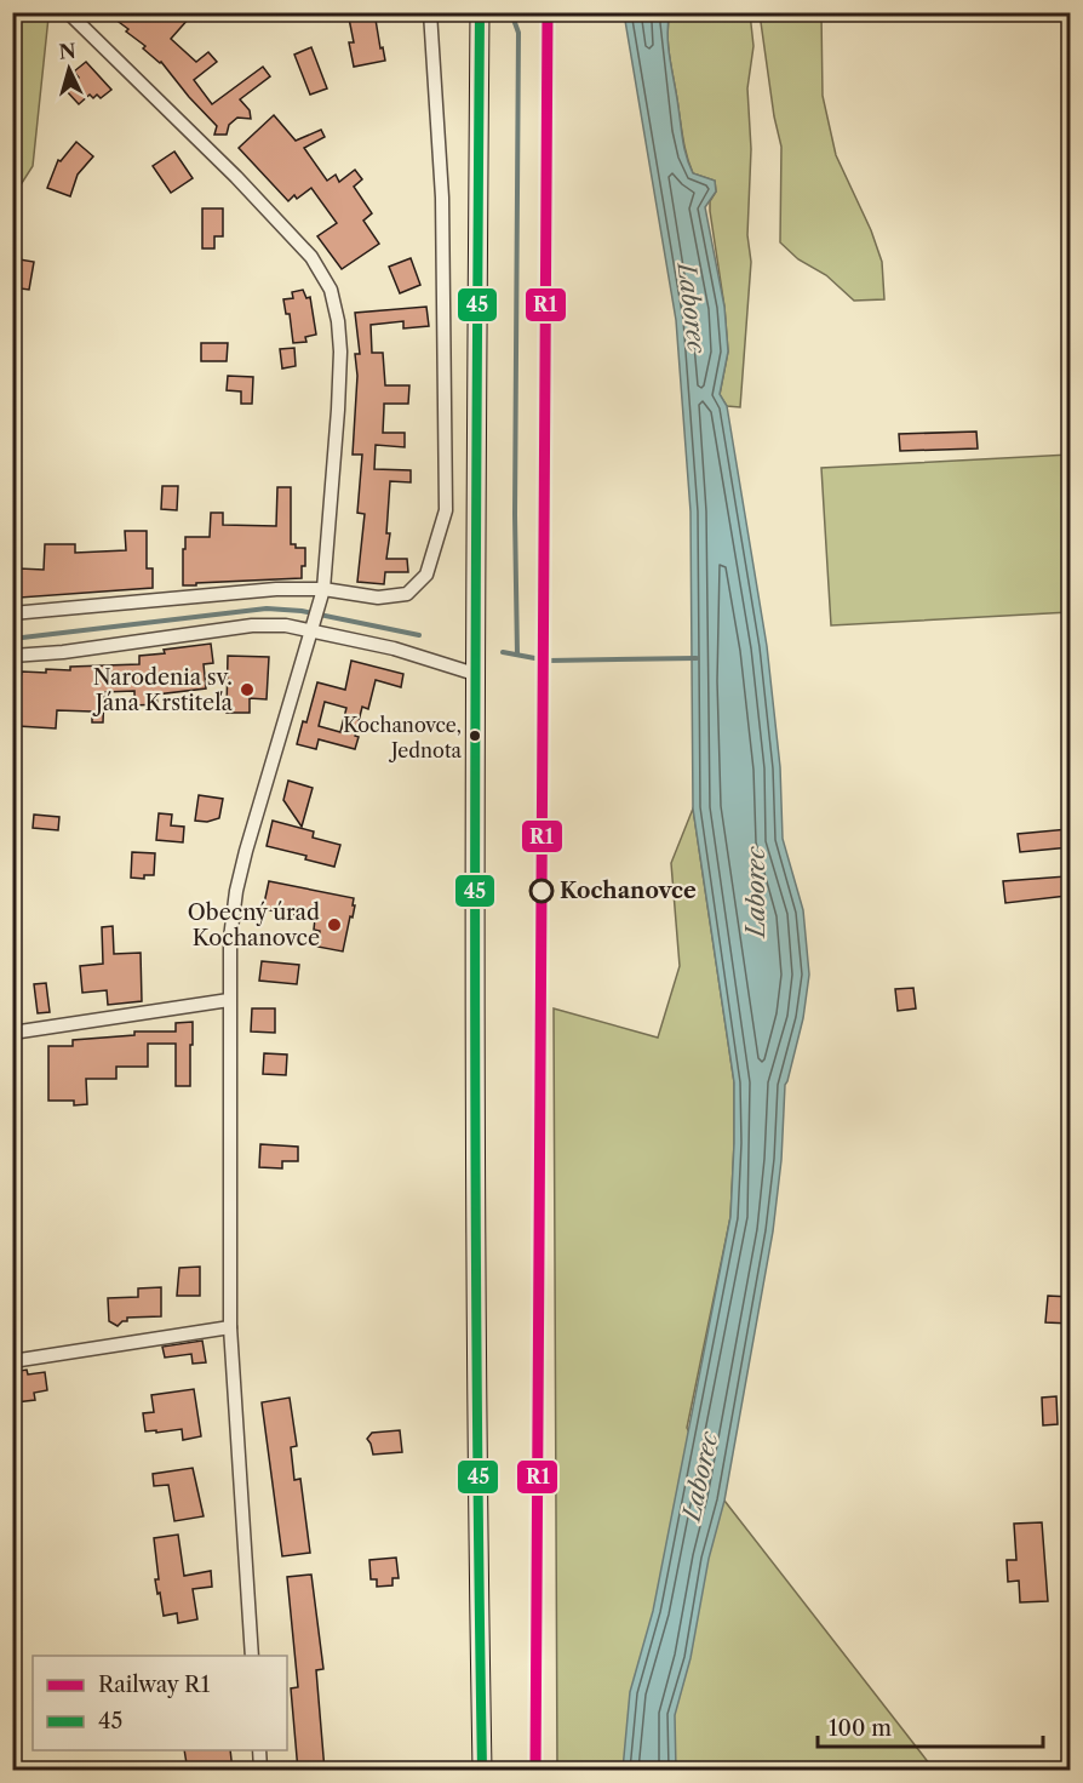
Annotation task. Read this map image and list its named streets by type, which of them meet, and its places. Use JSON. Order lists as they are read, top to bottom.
{
  "water": ["Laborec"],
  "places": [
    "Narodenia sv. Jána Krstiteľa",
    "Kochanovce, Jednota",
    "Kochanovce",
    "Obecný úrad Kochanovce"
  ],
  "lines": ["rail line R1", "transit line 45"],
  "legend": ["Railway R1", "45"],
  "scale_bar": "100 m",
  "north": "top"
}
